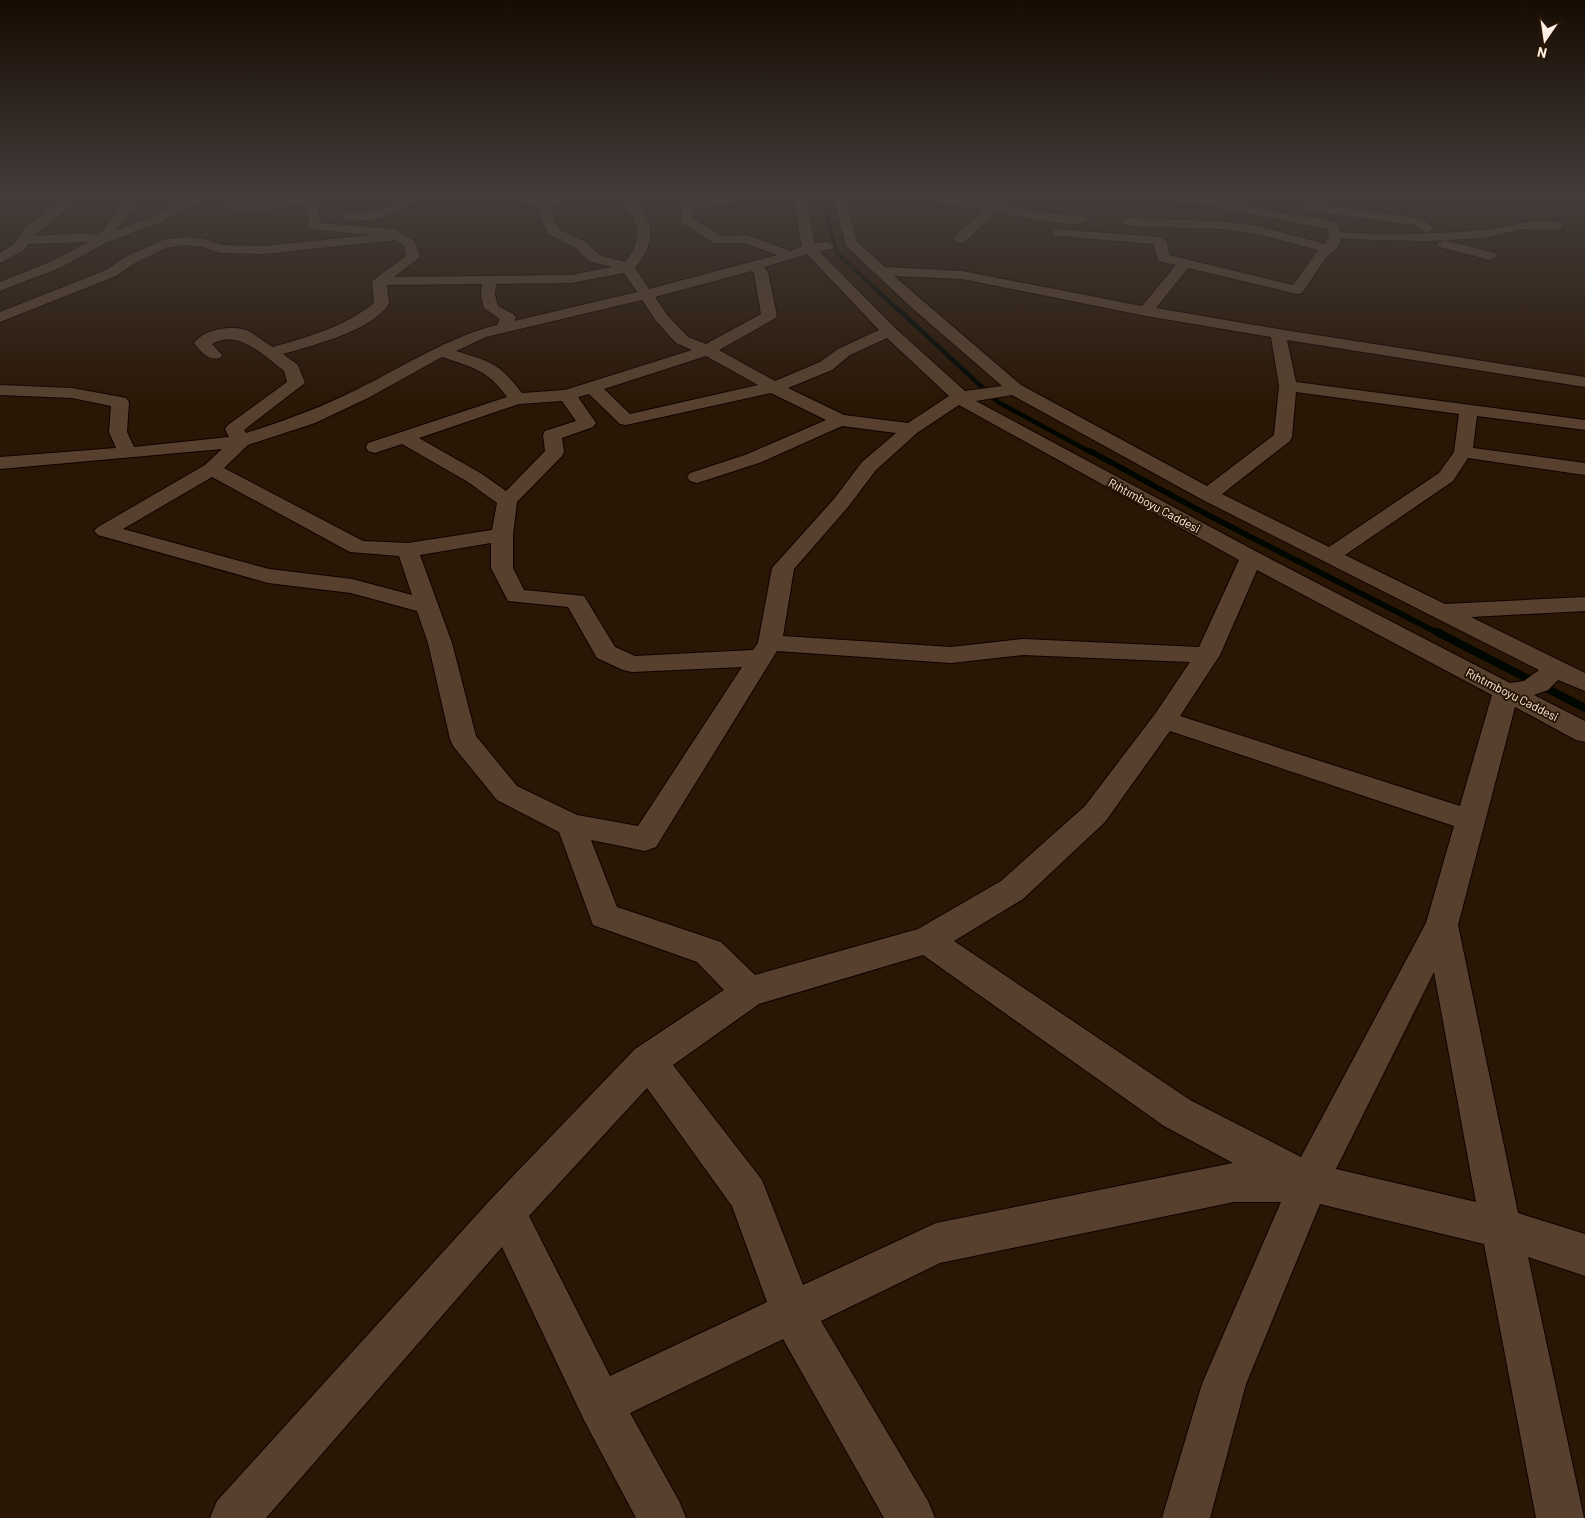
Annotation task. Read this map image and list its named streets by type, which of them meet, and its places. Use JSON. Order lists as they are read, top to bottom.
{
  "streets": {
    "street": ["Rıhtımboyu Caddesi"]
  },
  "north": "bottom"
}
